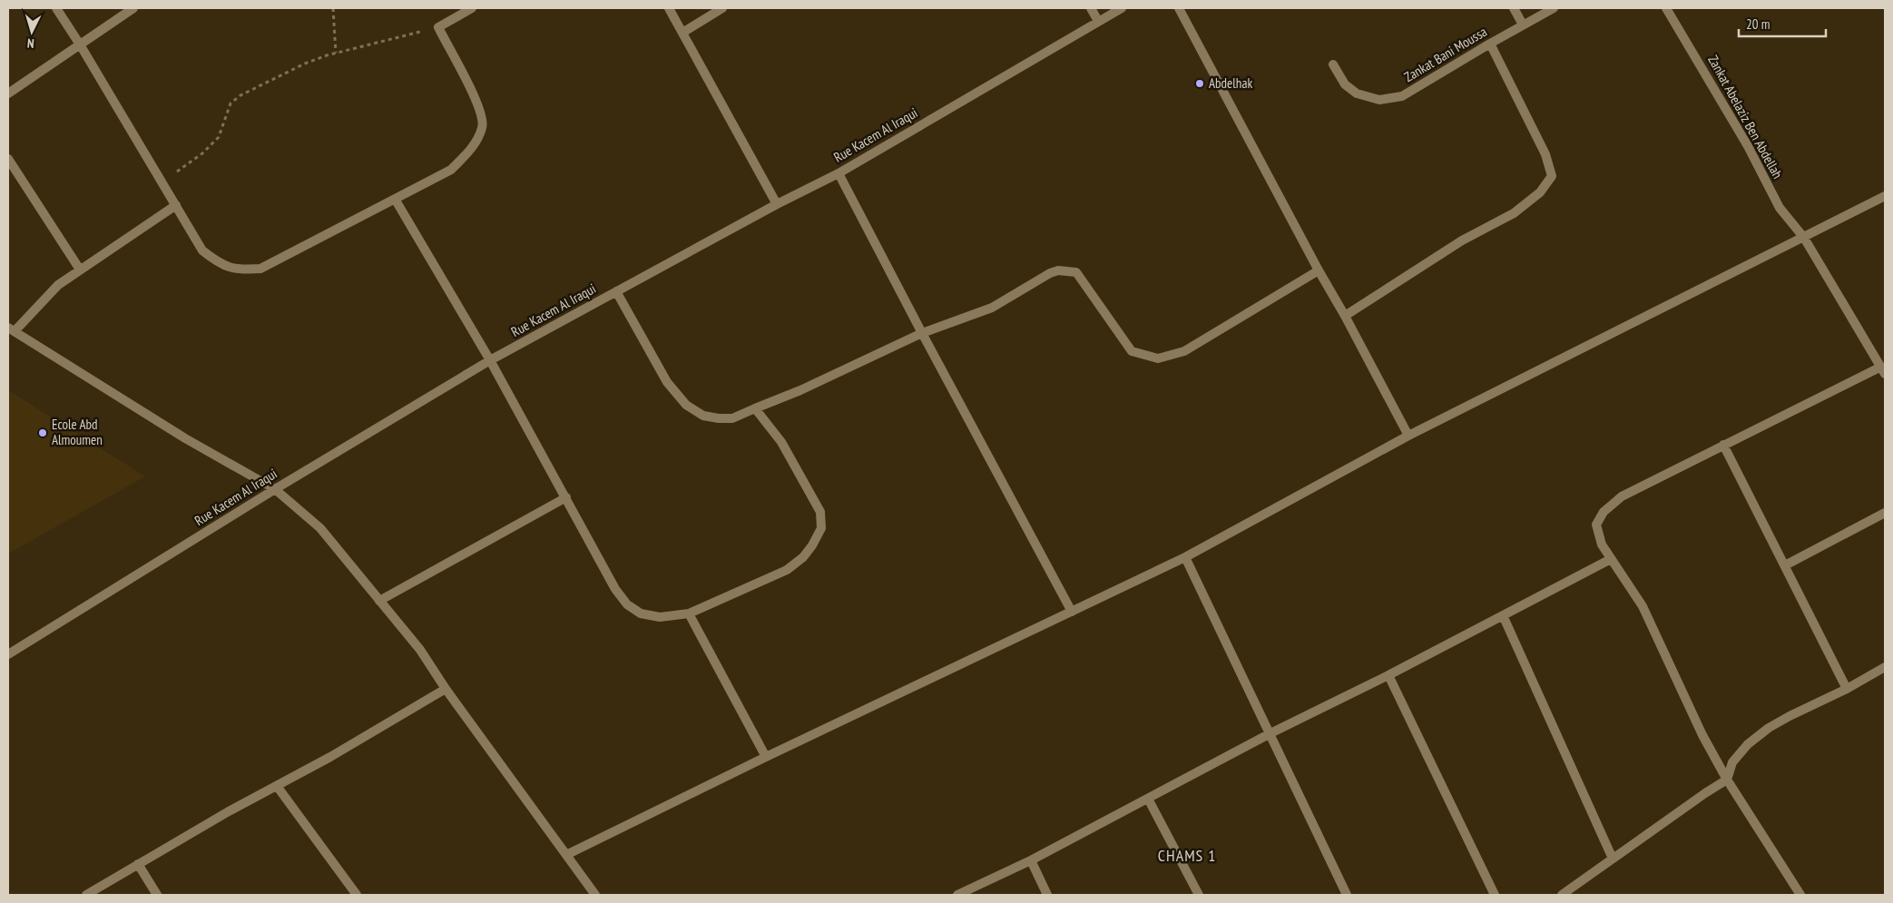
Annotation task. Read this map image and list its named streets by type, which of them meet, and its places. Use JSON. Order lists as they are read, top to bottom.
{
  "streets": {
    "street": ["Zankat Bani Moussa", "Zankat Abelaziz Ben Abdellah", "Rue Kacem Al Iraqui"]
  },
  "districts": ["CHAMS 1"],
  "places": ["Abdelhak", "Ecole Abd Almoumen"],
  "scale_bar": "20 m",
  "north": "bottom"
}
